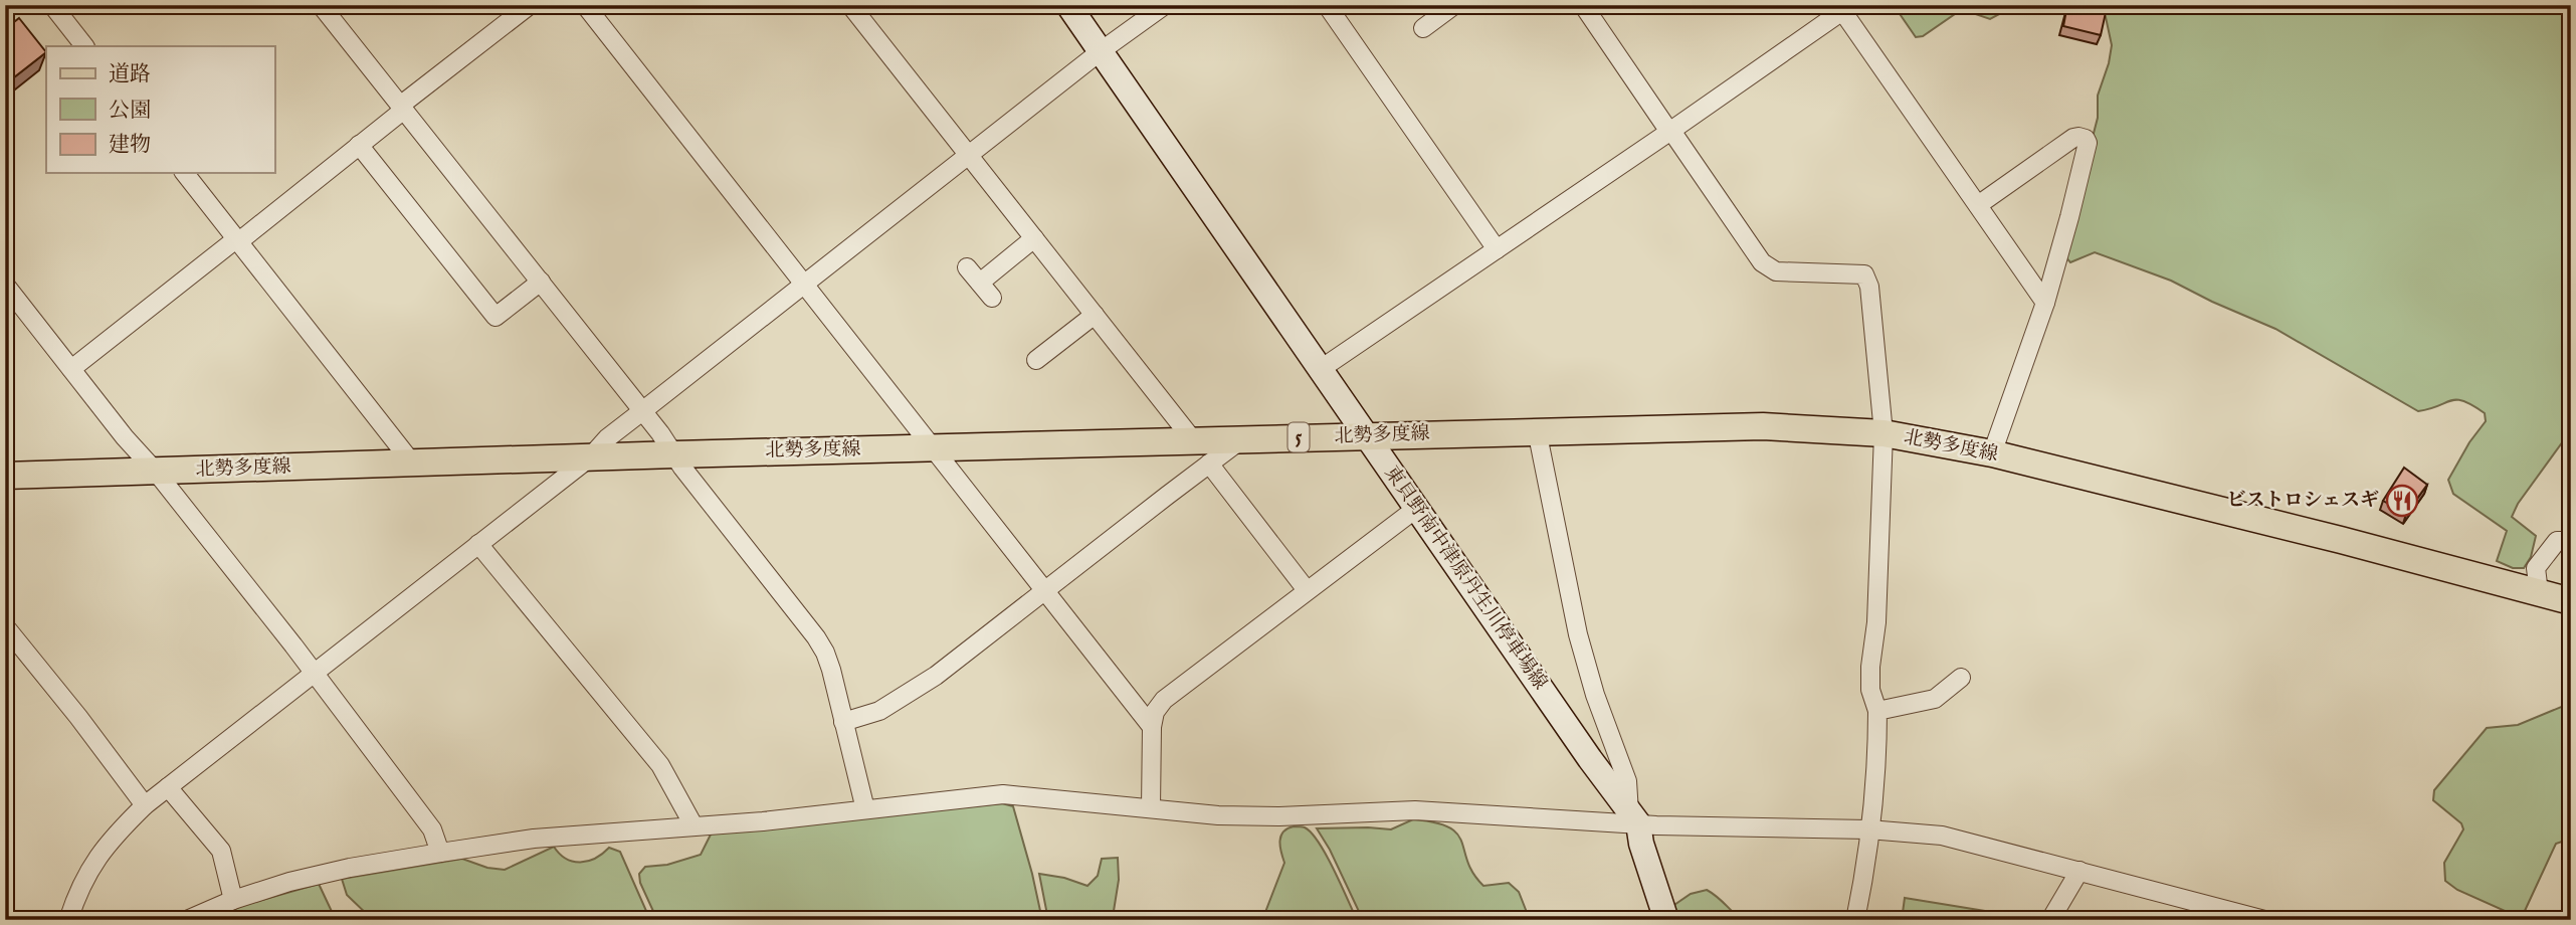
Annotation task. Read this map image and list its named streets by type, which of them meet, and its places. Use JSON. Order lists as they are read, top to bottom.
{
  "streets": {
    "main road": ["北勢多度線", "5", "東貝野南中津原丹生川停車場線"]
  },
  "crossings": [
    ["北勢多度線", "東貝野南中津原丹生川停車場線"]
  ],
  "places": {
    "restaurant": ["ビストロシェスギ"]
  },
  "legend": ["道路", "公園", "建物"]
}
